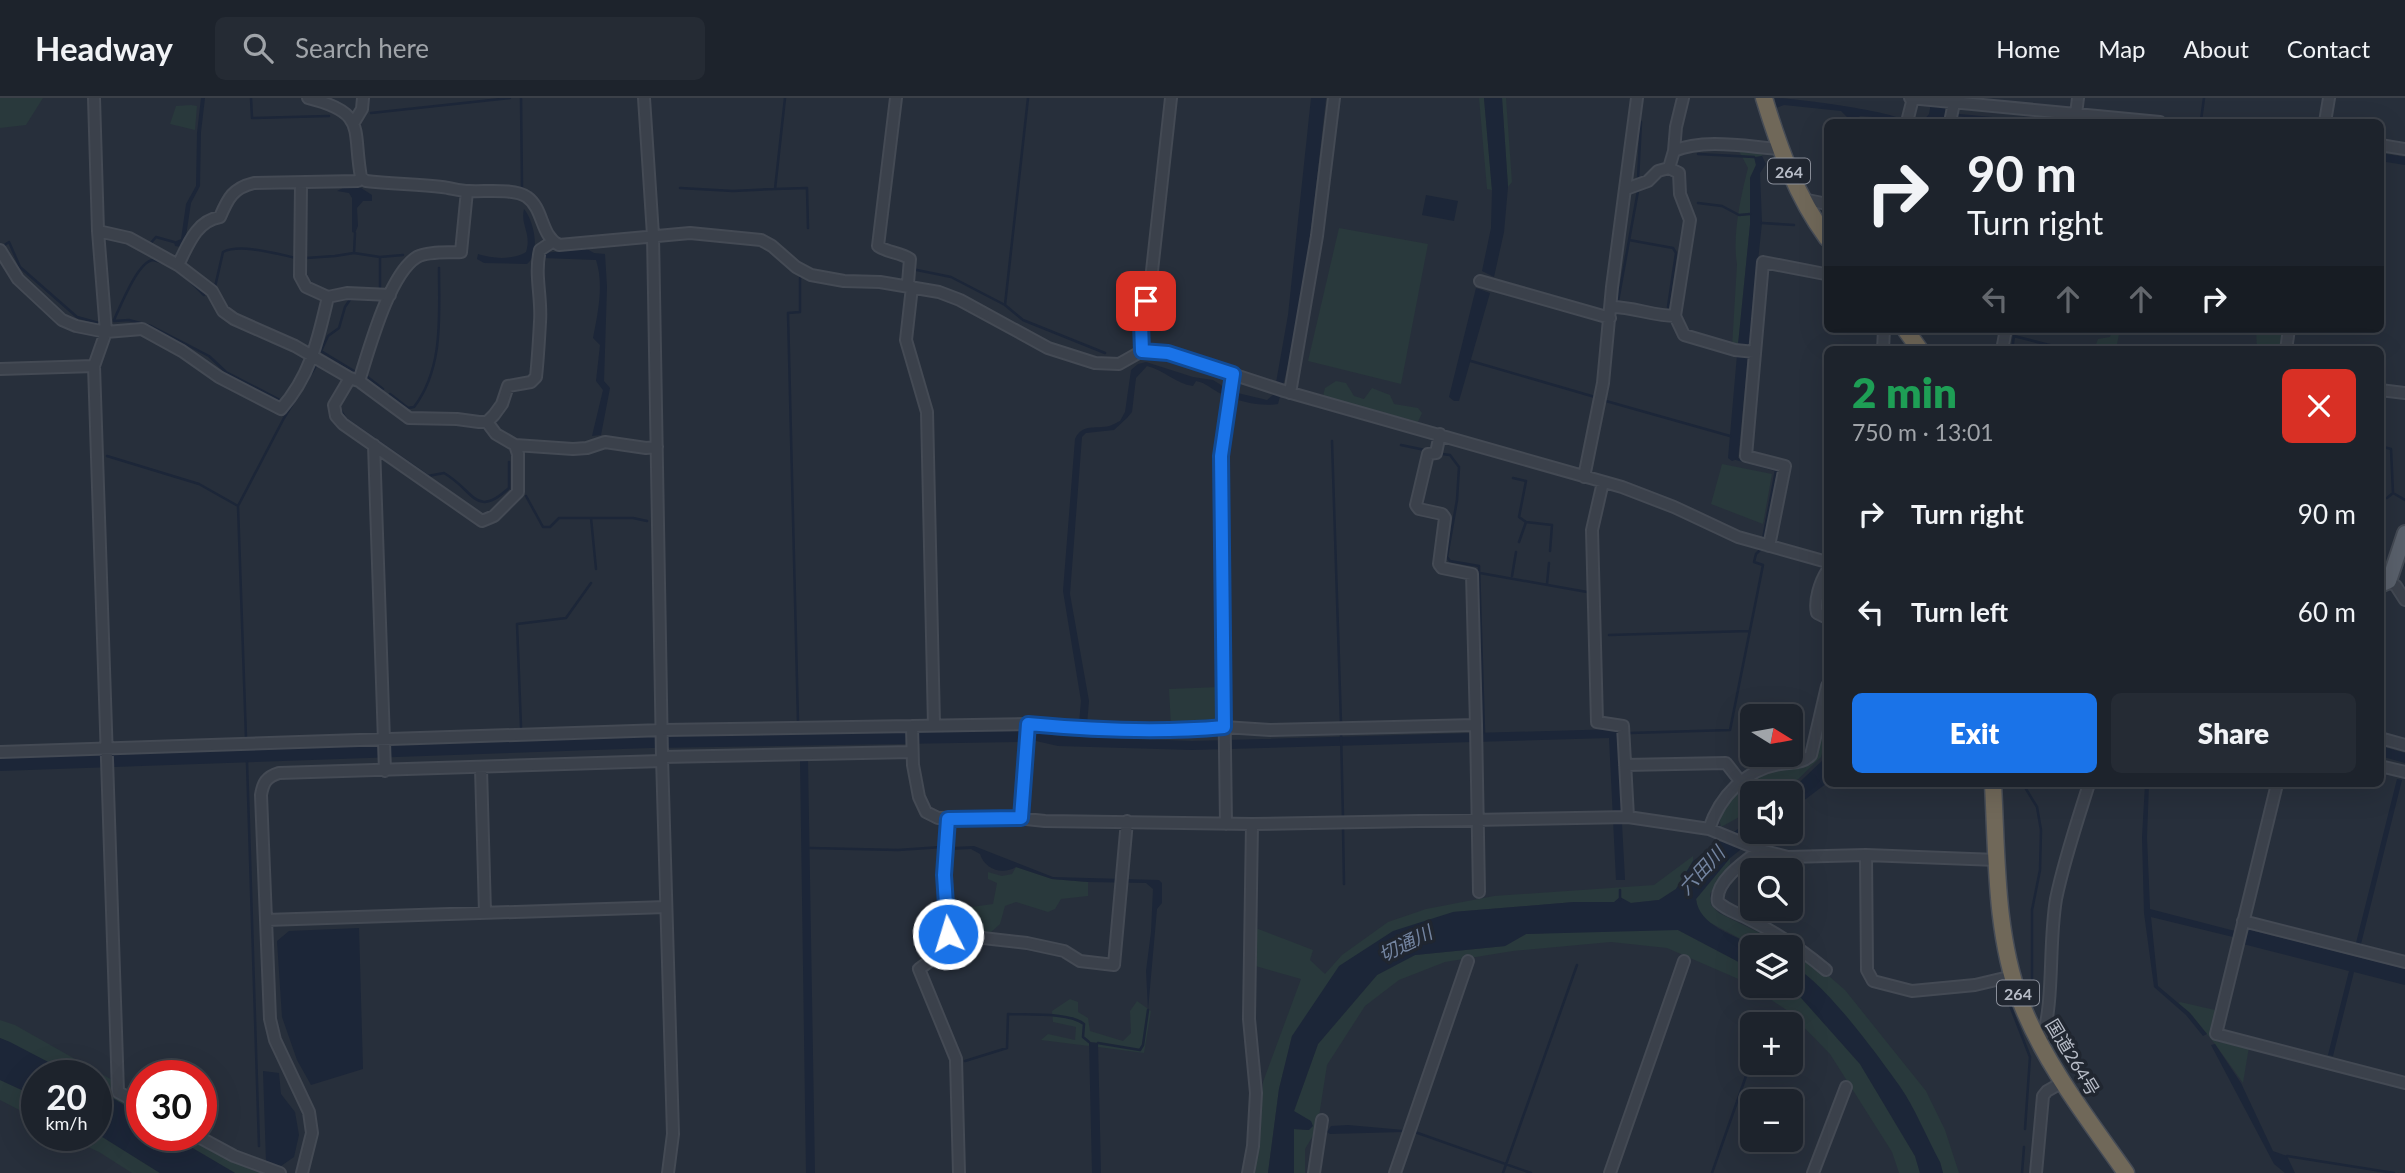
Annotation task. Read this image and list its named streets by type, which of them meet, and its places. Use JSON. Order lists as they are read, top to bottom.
{
  "streets": {
    "highway": ["264", "国道264号"]
  },
  "water": ["六田川", "切通川"],
  "north": "right",
  "page": {
    "header": "Headway",
    "search": "Search here",
    "nav": [
      "Home",
      "Map",
      "About",
      "Contact"
    ],
    "turn": ["90 m", "Turn right"],
    "heading": ["2 min", "750 m · 13:01"],
    "list": [
      {
        "name": "Turn right",
        "value": "90 m"
      },
      {
        "name": "Turn left",
        "value": "60 m"
      }
    ],
    "buttons": ["Exit", "Share"],
    "map_buttons": ["+", "−"],
    "speed": "20 km/h",
    "limit": "30"
  }
}
